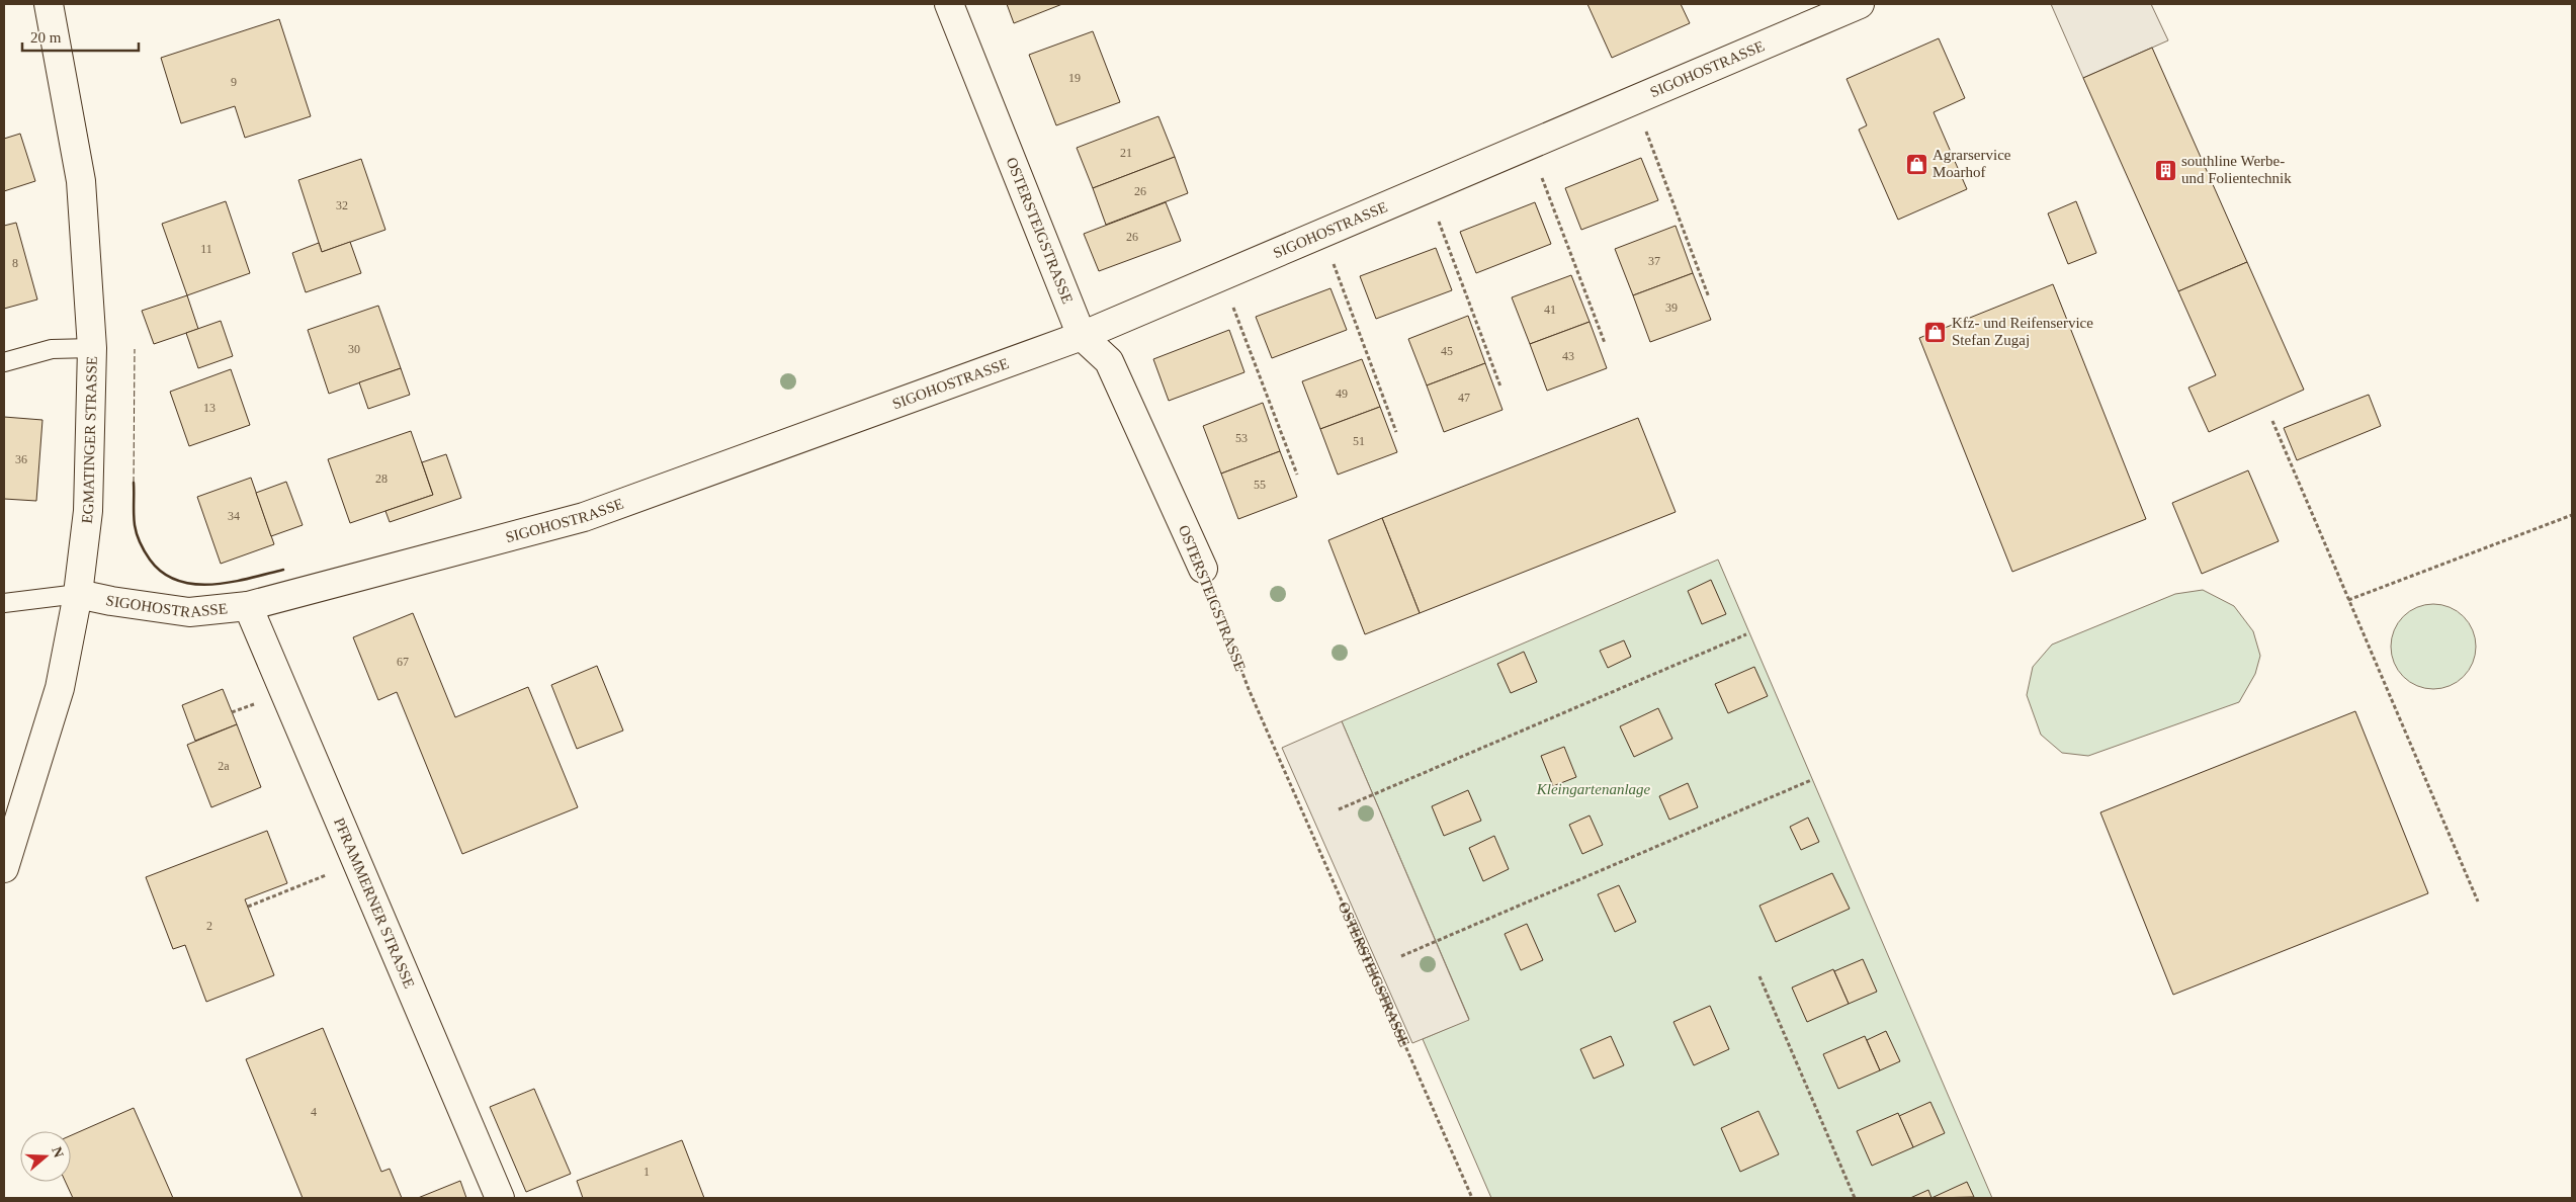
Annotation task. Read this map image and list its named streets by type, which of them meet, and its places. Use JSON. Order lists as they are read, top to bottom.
{
  "streets": {
    "street": [
      "SIGOHOSTRASSE",
      "OSTERSTEIGSTRASSE",
      "EGMATINGER STRASSE",
      "PFRAMMERNER STRASSE"
    ]
  },
  "crossings": [
    ["SIGOHOSTRASSE", "OSTERSTEIGSTRASSE"],
    ["SIGOHOSTRASSE", "EGMATINGER STRASSE"],
    ["SIGOHOSTRASSE", "PFRAMMERNER STRASSE"]
  ],
  "parks": ["Kleingartenanlage"],
  "places": {
    "shop": ["Agrarservice Moarhof", "Kfz- und Reifenservice Stefan Zugaj"],
    "building": ["southline Werbe- und Folientechnik"]
  },
  "house_numbers": [
    "19",
    "9",
    "21",
    "26",
    "32",
    "26",
    "11",
    "37",
    "8",
    "39",
    "41",
    "30",
    "45",
    "43",
    "49",
    "47",
    "13",
    "53",
    "51",
    "36",
    "28",
    "55",
    "34",
    "67",
    "2a",
    "2",
    "4",
    "1"
  ],
  "scale_bar": "20 m",
  "north": "right"
}
